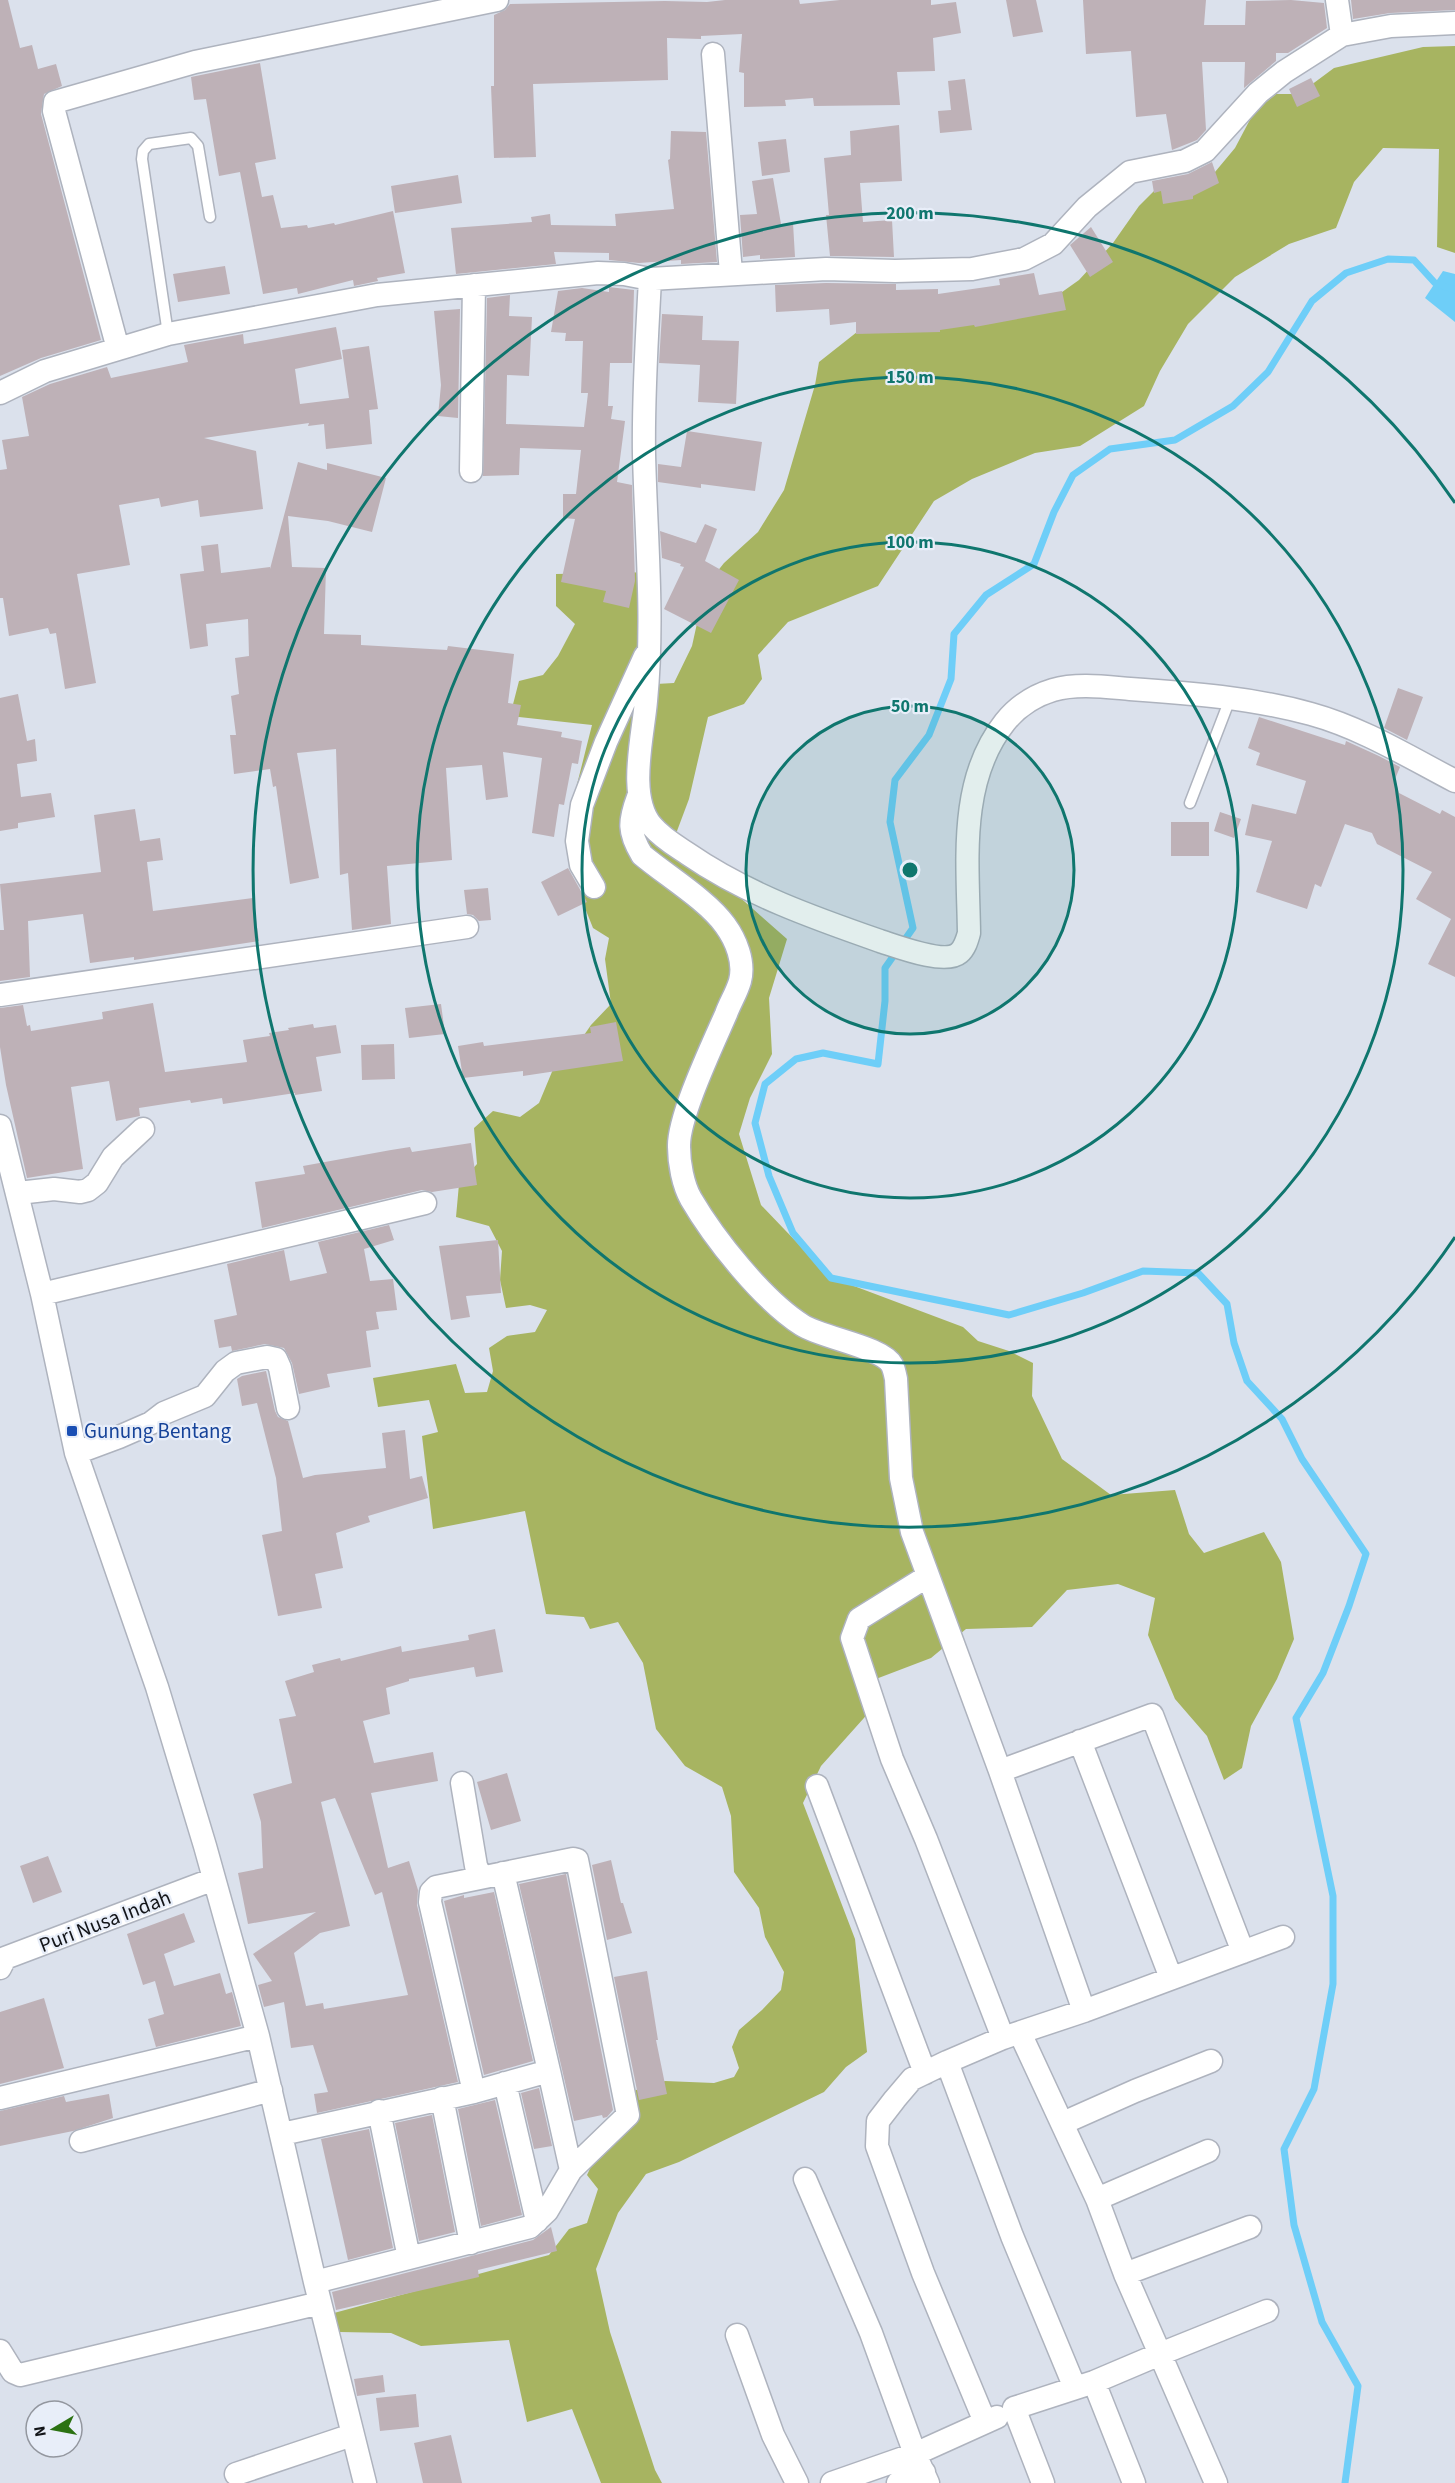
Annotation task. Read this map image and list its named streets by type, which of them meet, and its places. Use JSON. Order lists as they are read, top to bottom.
{
  "streets": {
    "street": ["Puri Nusa Indah"]
  },
  "places": {
    "transit": ["Gunung Bentang"]
  },
  "north": "left",
  "rings": [
    "200 m",
    "150 m",
    "100 m",
    "50 m"
  ]
}
